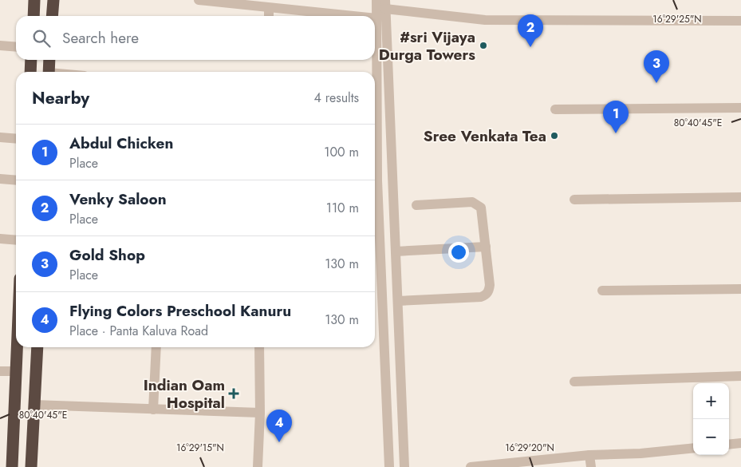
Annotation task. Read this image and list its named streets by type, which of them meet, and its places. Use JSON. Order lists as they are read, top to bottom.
{
  "places": {
    "other": ["#sri Vijaya Durga Towers", "Sree Venkata Tea"],
    "health": ["Indian Oam Hospital"]
  },
  "page": {
    "pins": [
      "2",
      "3",
      "1",
      "4"
    ],
    "search": "Search here",
    "heading": ["Nearby", "4 results"],
    "list": [
      {
        "mark": "1",
        "name": "Abdul Chicken",
        "note": "Place",
        "value": "100 m"
      },
      {
        "mark": "2",
        "name": "Venky Saloon",
        "note": "Place",
        "value": "110 m"
      },
      {
        "mark": "3",
        "name": "Gold Shop",
        "note": "Place",
        "value": "130 m"
      },
      {
        "mark": "4",
        "name": "Flying Colors Preschool Kanuru",
        "note": "Place · Panta Kaluva Road",
        "value": "130 m"
      }
    ],
    "map_buttons": ["+", "−"]
  },
  "coordinates": [
    "16°29'25\"N",
    "80°40'45\"E",
    "16°29'15\"N",
    "16°29'20\"N"
  ]
}
